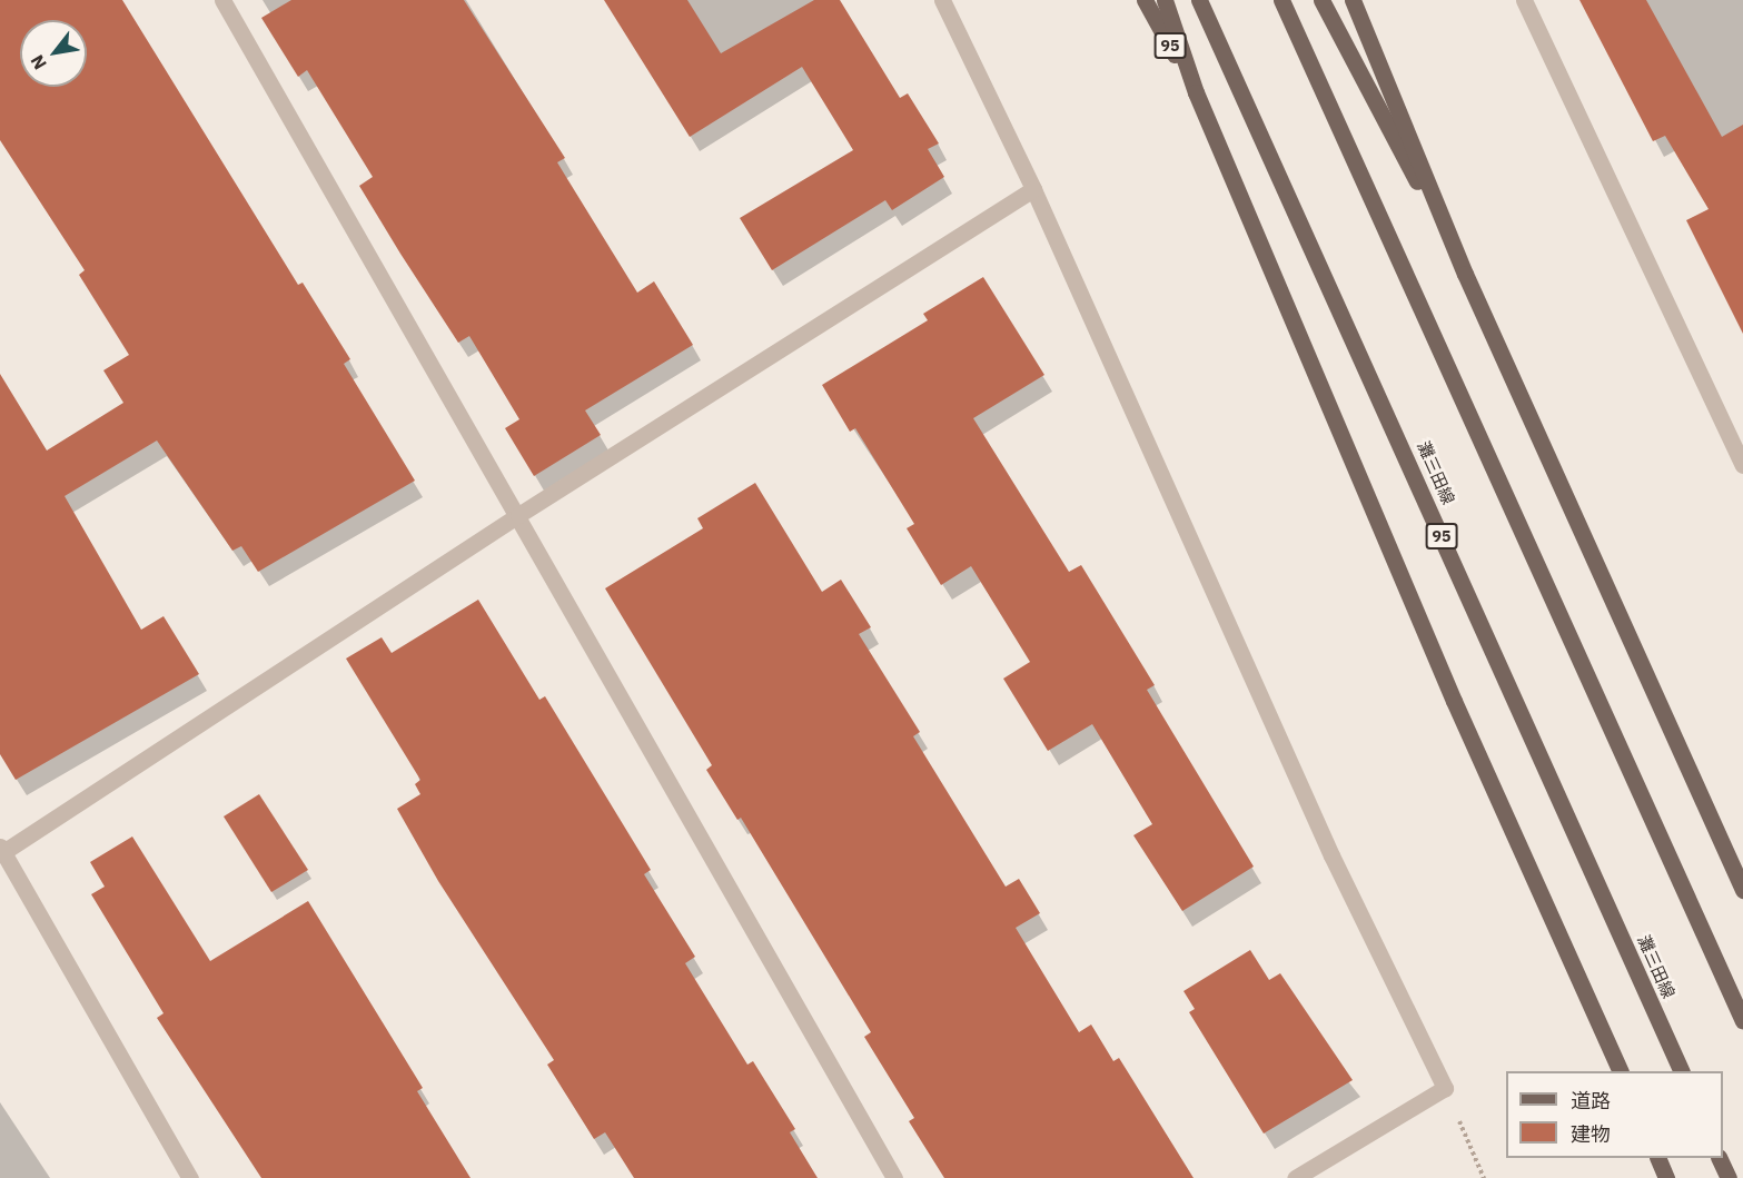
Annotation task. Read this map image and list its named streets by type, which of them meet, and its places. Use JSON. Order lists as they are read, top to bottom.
{
  "streets": {
    "main road": ["95", "灘三田線"]
  },
  "legend": ["道路", "建物"],
  "north": "bottom left"
}
